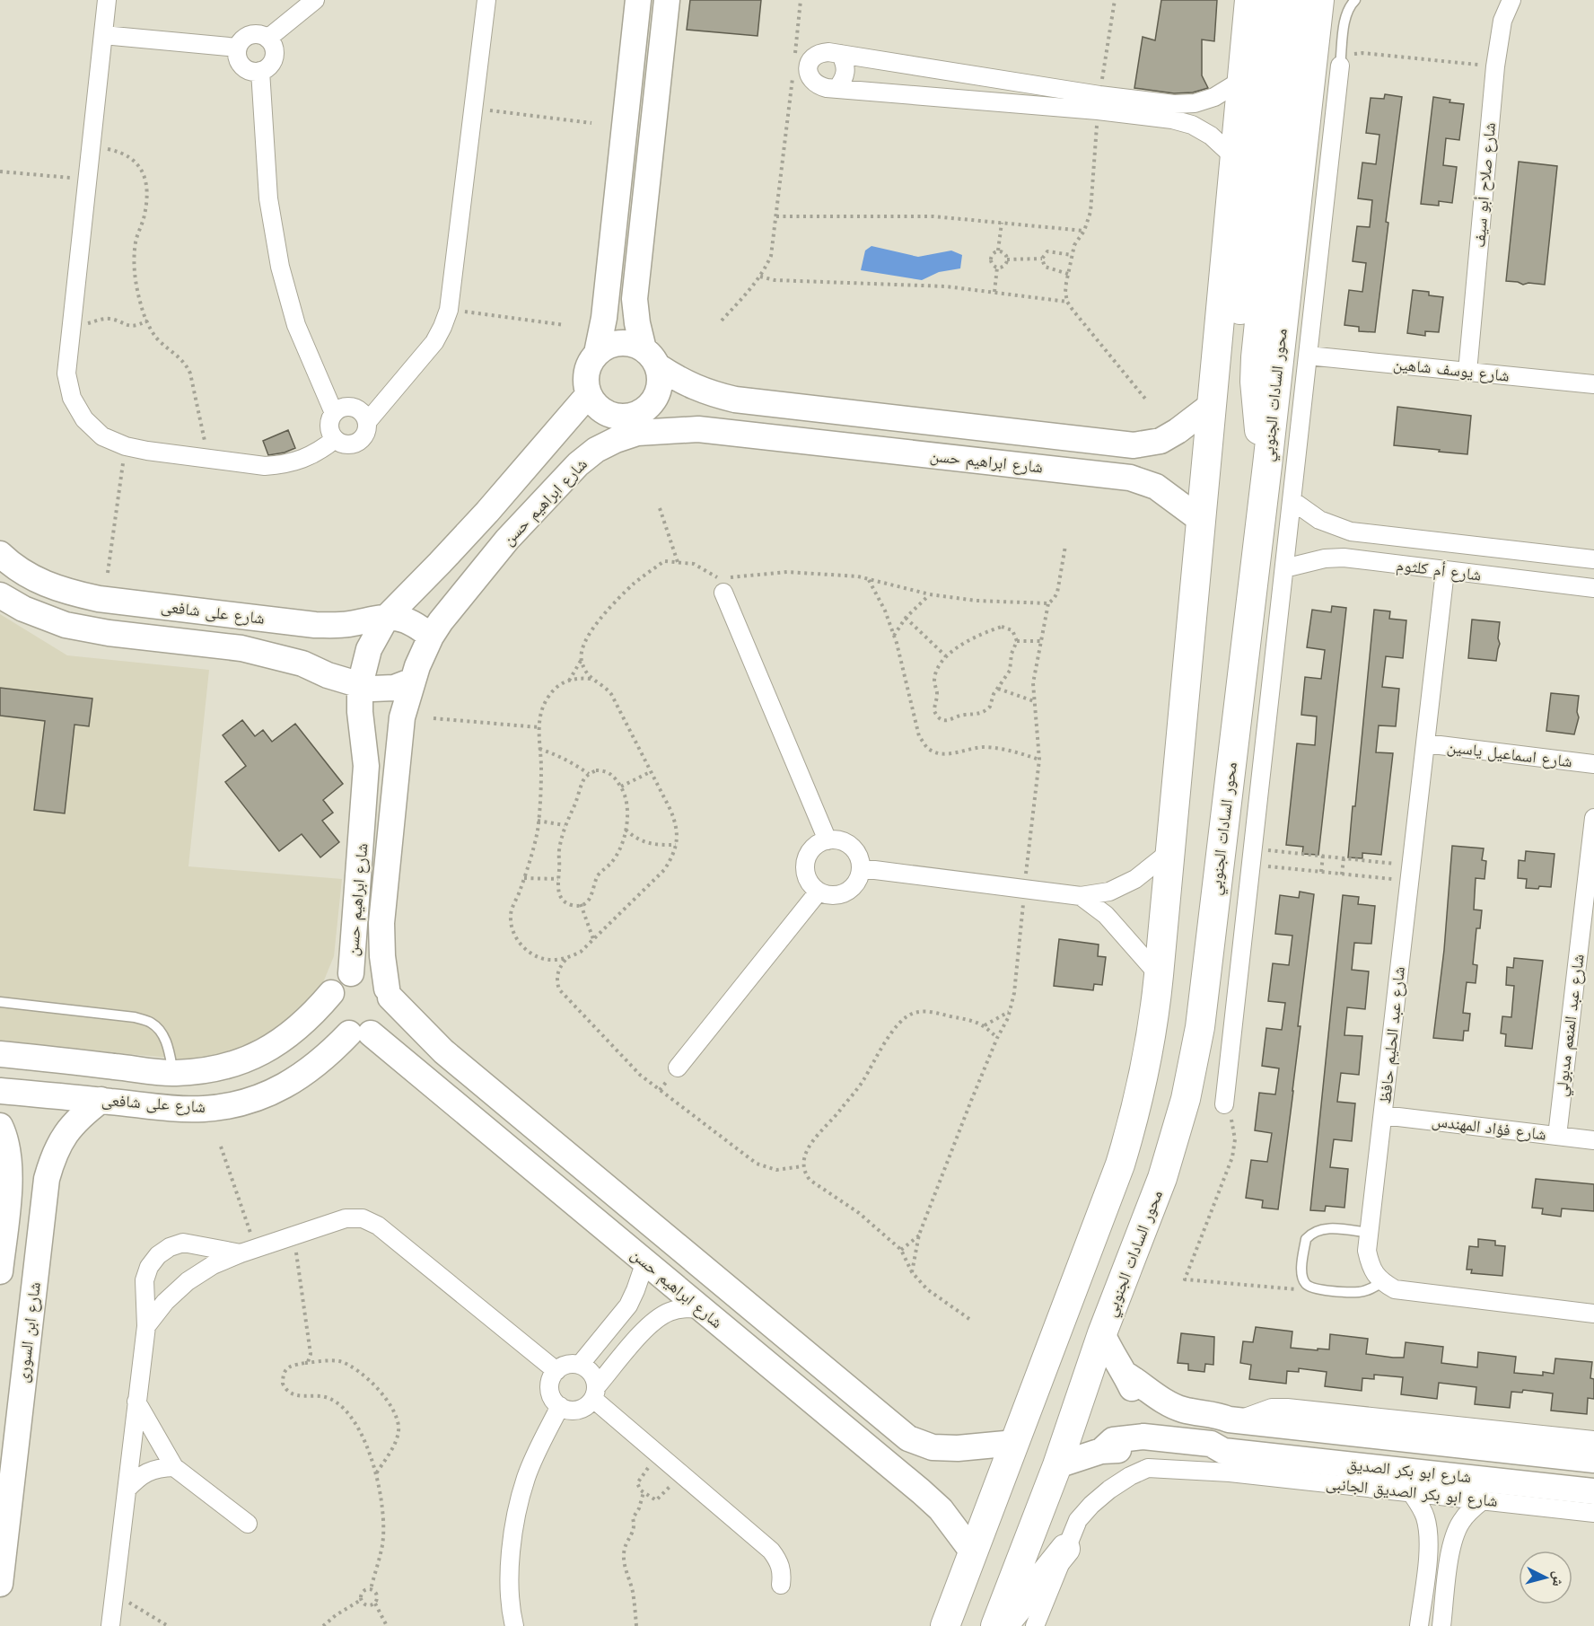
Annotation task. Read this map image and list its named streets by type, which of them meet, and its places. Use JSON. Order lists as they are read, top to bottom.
{
  "streets": {
    "main road": ["محور السادات الجنوبي"],
    "street": [
      "شارع صلاح أبو سيف",
      "شارع يوسف شاهين",
      "شارع ابراهيم حسن",
      "شارع أم كلثوم",
      "شارع على شافعى",
      "شارع اسماعيل ياسين",
      "شارع عبد المنعم مدبولي",
      "شارع عبد الحليم حافظ",
      "شارع فؤاد المهندس",
      "شارع ابن السورى",
      "شارع ابو بكر الصديق",
      "شارع ابو بكر الصديق الجانبى"
    ]
  },
  "crossings": [
    ["شارع صلاح أبو سيف", "شارع يوسف شاهين"],
    ["محور السادات الجنوبي", "شارع ابو بكر الصديق"],
    ["شارع ابراهيم حسن", "شارع على شافعى"],
    ["شارع أم كلثوم", "شارع عبد الحليم حافظ"],
    ["شارع على شافعى", "شارع ابن السورى"],
    ["شارع اسماعيل ياسين", "شارع عبد الحليم حافظ"],
    ["شارع عبد المنعم مدبولي", "شارع فؤاد المهندس"],
    ["شارع عبد الحليم حافظ", "شارع فؤاد المهندس"],
    ["شارع ابو بكر الصديق", "شارع ابو بكر الصديق الجانبى"]
  ],
  "north": "right"
}
